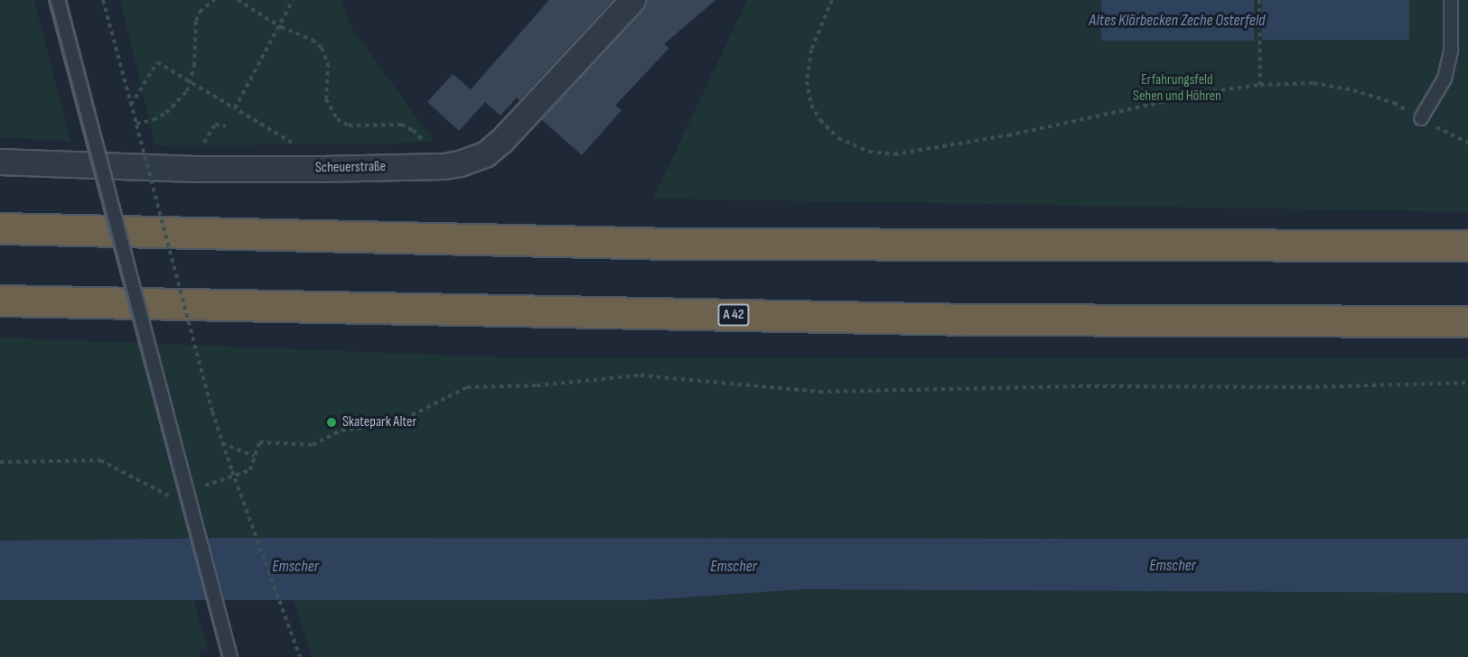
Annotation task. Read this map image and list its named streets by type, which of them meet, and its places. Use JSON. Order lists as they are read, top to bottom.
{
  "streets": {
    "highway": ["A 42"],
    "street": ["Scheuerstraße"]
  },
  "water": ["Altes Klärbecken Zeche Osterfeld", "Emscher"],
  "parks": ["Erfahrungsfeld Sehen und Höhren"],
  "places": ["Skatepark Alter"]
}
